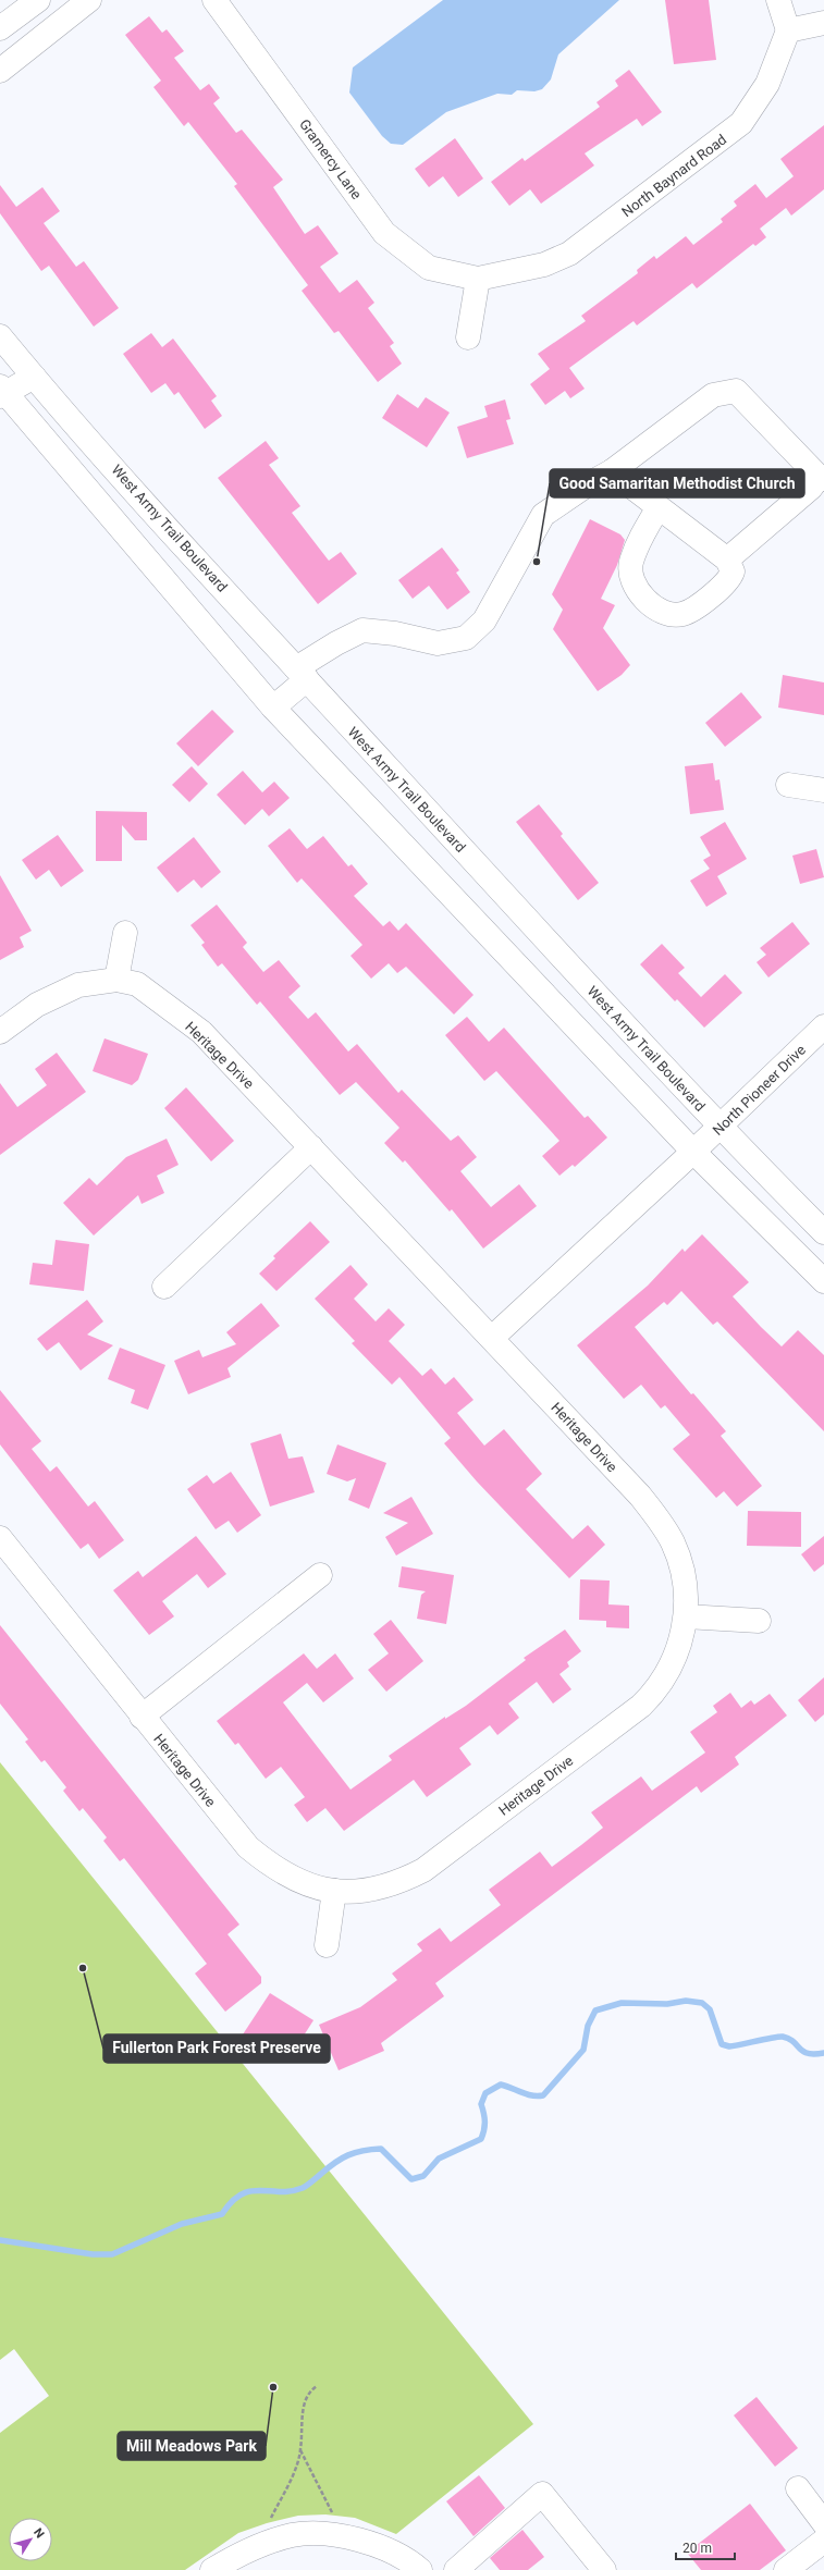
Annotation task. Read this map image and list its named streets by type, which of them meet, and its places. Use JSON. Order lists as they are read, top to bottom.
{
  "streets": {
    "street": [
      "Gramercy Lane",
      "North Baynard Road",
      "West Army Trail Boulevard",
      "Heritage Drive",
      "North Pioneer Drive"
    ]
  },
  "crossings": [
    ["Gramercy Lane", "North Baynard Road"],
    ["West Army Trail Boulevard", "North Pioneer Drive"]
  ],
  "places": ["Good Samaritan Methodist Church", "Fullerton Park Forest Preserve", "Mill Meadows Park"],
  "scale_bar": "20 m",
  "north": "top right"
}
